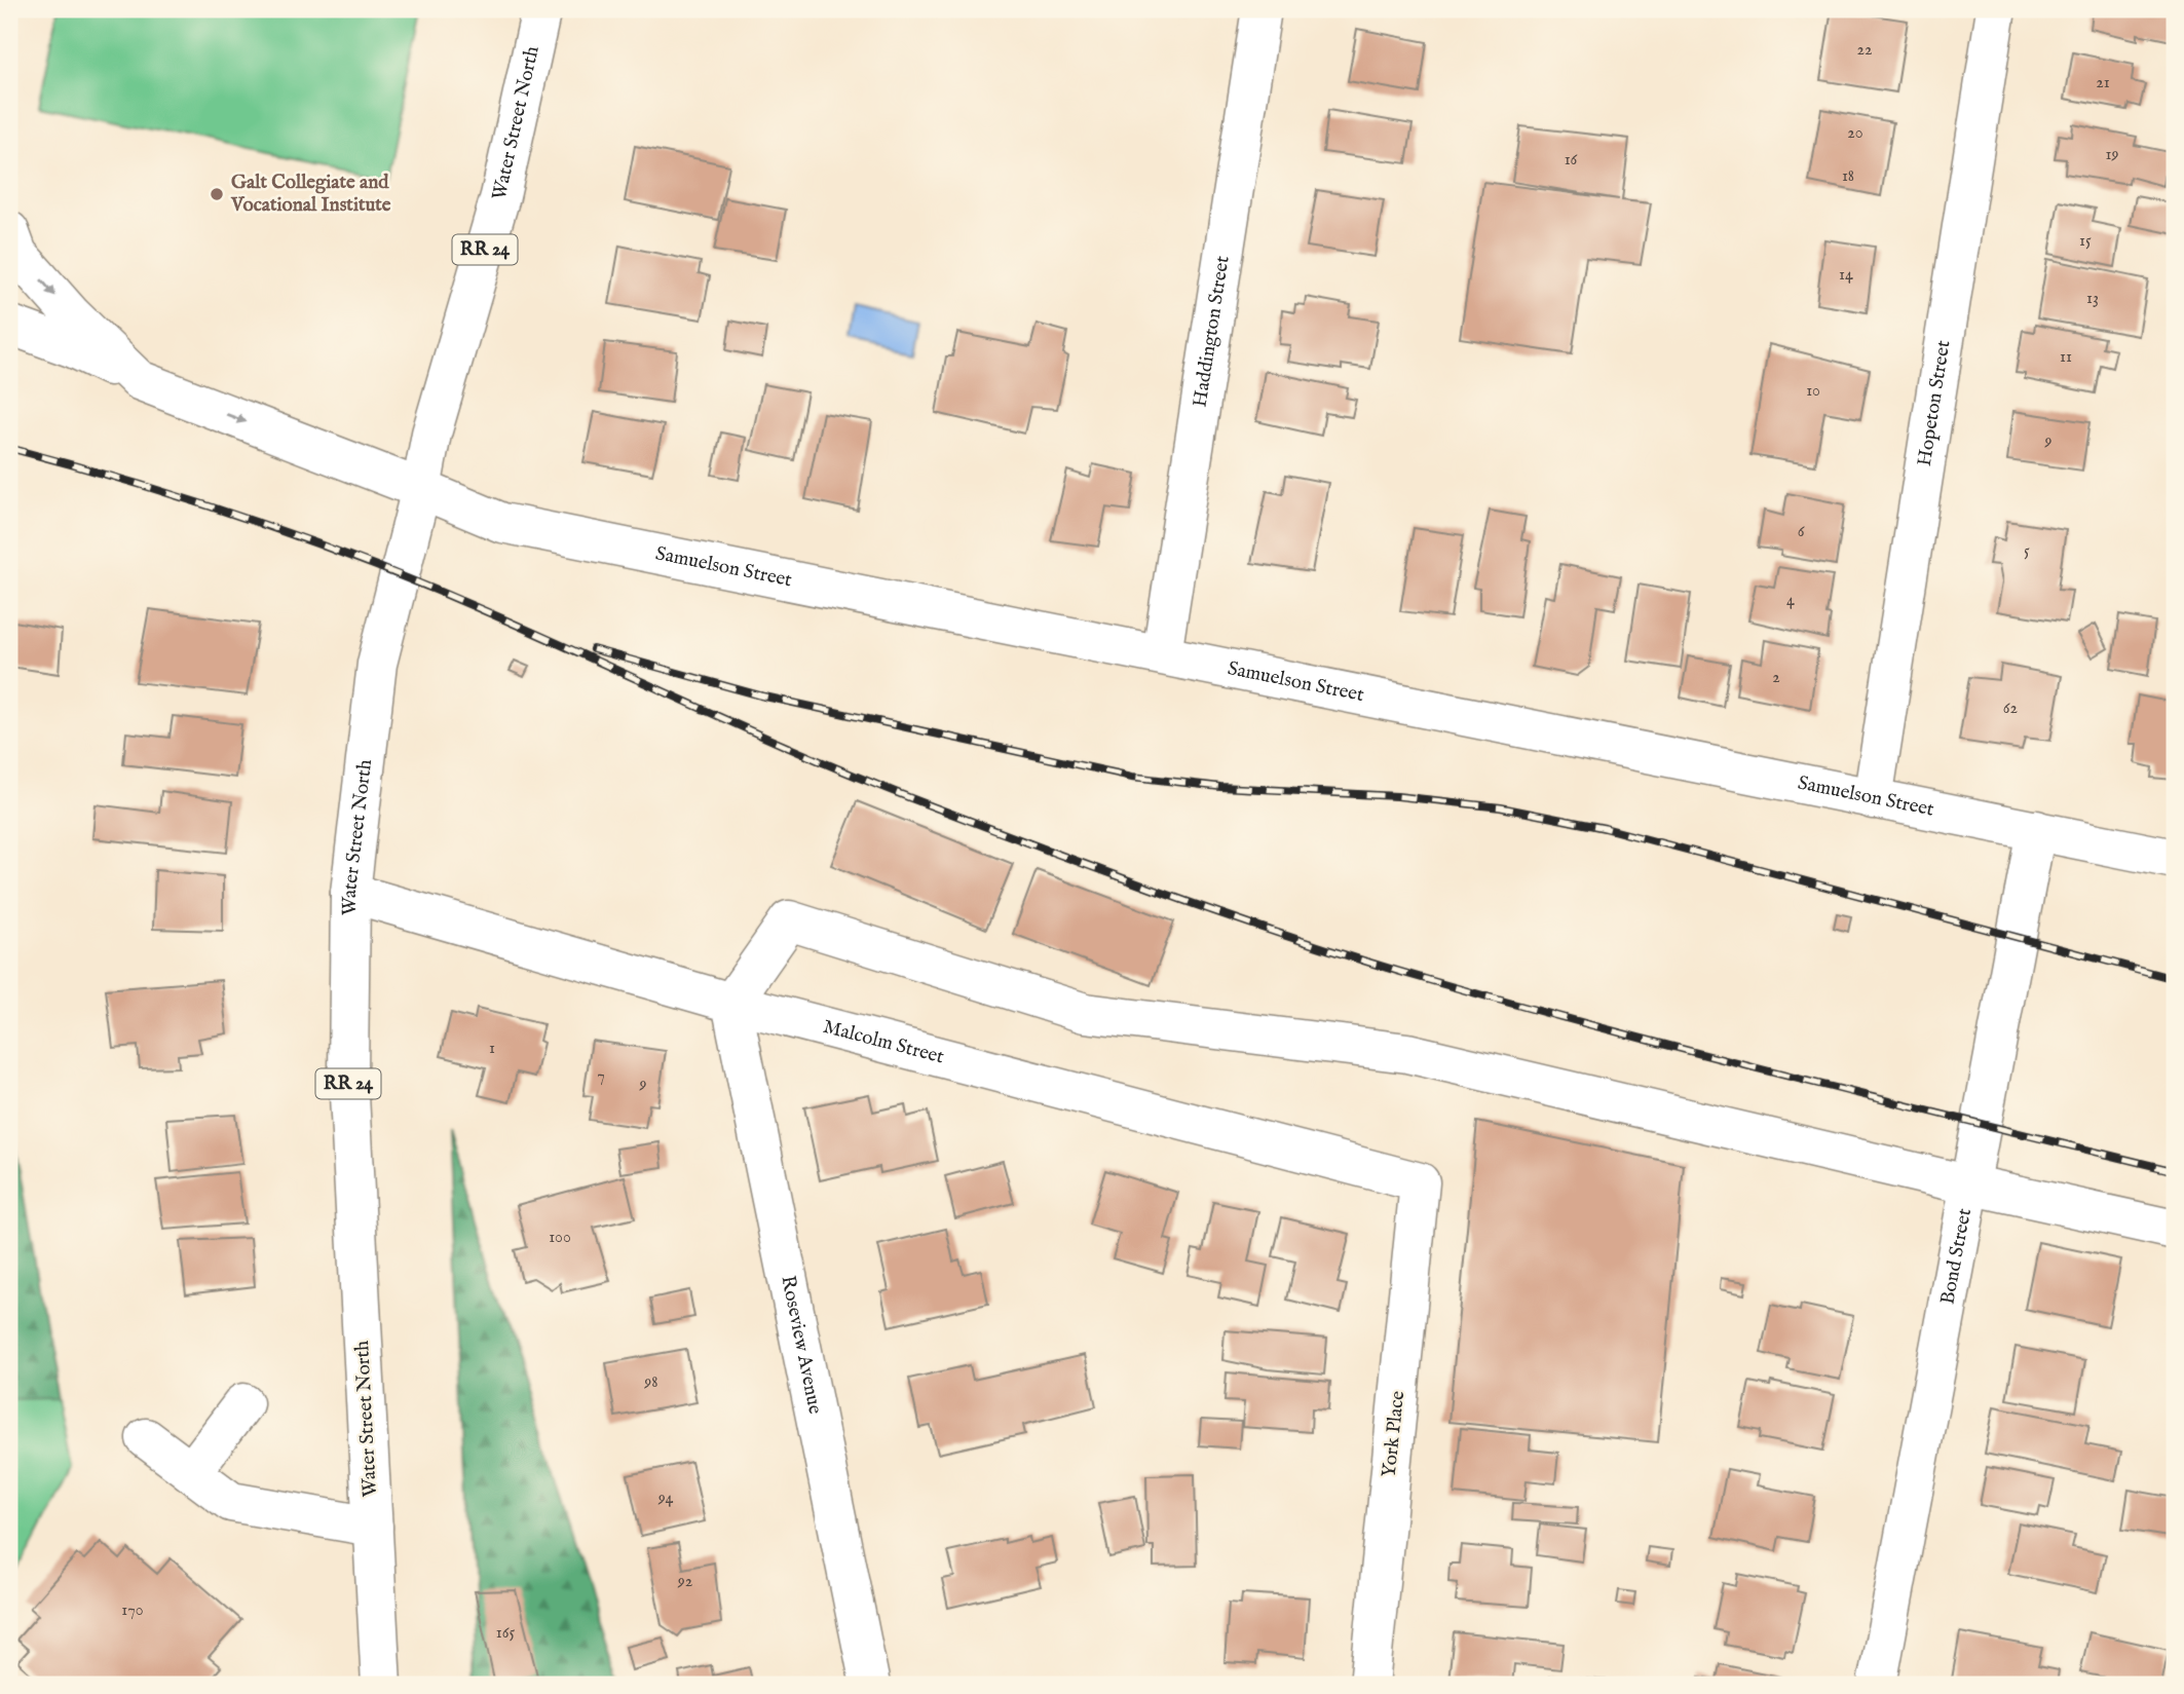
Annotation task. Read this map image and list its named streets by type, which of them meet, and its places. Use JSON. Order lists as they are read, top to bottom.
{
  "streets": {
    "street": [
      "Water Street North",
      "RR 24",
      "Haddington Street",
      "Hopeton Street",
      "Samuelson Street",
      "Malcolm Street",
      "Bond Street",
      "Roseview Avenue",
      "York Place"
    ]
  },
  "crossings": [
    ["Water Street North", "Samuelson Street"],
    ["Water Street North", "Malcolm Street"],
    ["Haddington Street", "Samuelson Street"],
    ["Hopeton Street", "Samuelson Street"],
    ["Samuelson Street", "Bond Street"],
    ["Malcolm Street", "Roseview Avenue"],
    ["Malcolm Street", "York Place"]
  ],
  "places": ["Galt Collegiate and Vocational Institute"],
  "house_numbers": [
    "22",
    "21",
    "20",
    "19",
    "16",
    "18",
    "15",
    "14",
    "13",
    "11",
    "10",
    "9",
    "6",
    "5",
    "4",
    "2",
    "62",
    "1",
    "7",
    "9",
    "100",
    "98",
    "94",
    "92",
    "170",
    "165"
  ]
}
